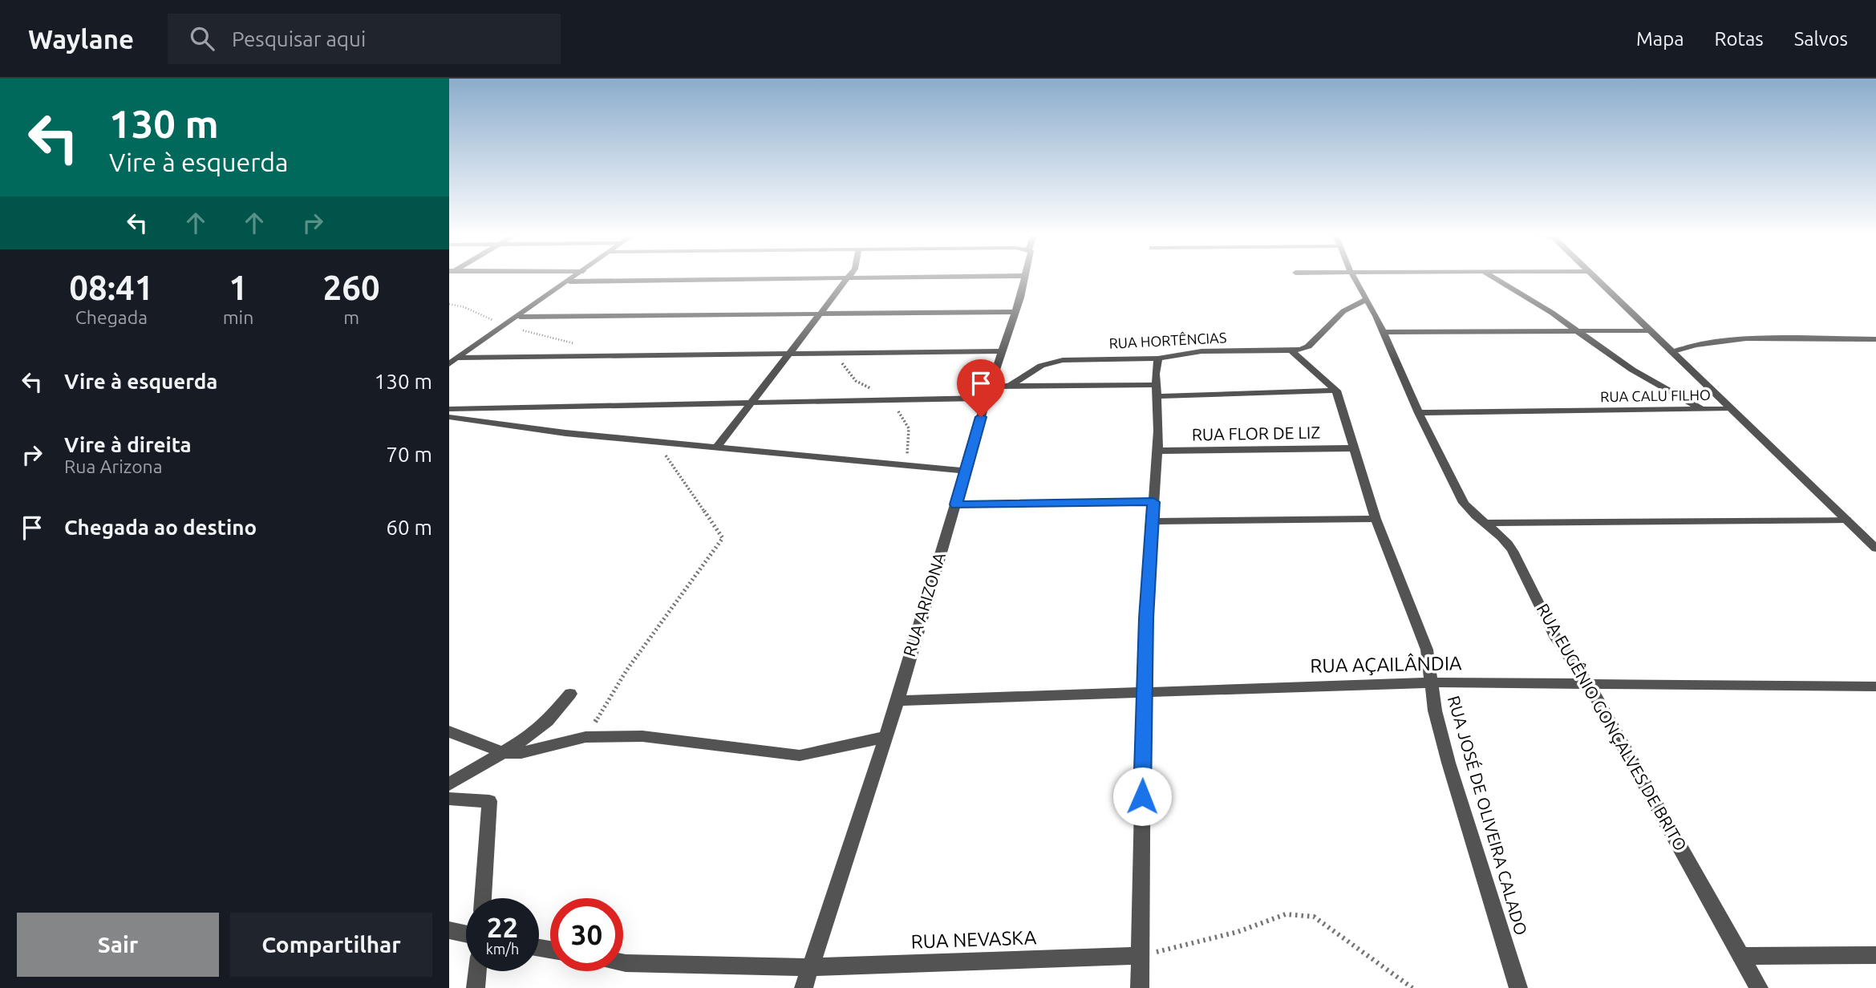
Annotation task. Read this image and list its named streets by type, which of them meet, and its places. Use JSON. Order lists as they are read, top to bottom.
{
  "streets": {
    "street": [
      "RUA HORTÊNCIAS",
      "RUA CALU FILHO",
      "RUA FLOR DE LIZ",
      "RUA ARIZONA",
      "RUA AÇAILÂNDIA",
      "RUA EUGÊNIO GONÇALVES DE BRITO",
      "RUA JOSÉ DE OLIVEIRA CALADO",
      "RUA NEVASKA"
    ]
  },
  "crossings": [
    ["RUA CALU FILHO", "RUA EUGÊNIO GONÇALVES DE BRITO"],
    ["RUA FLOR DE LIZ", "RUA JOSÉ DE OLIVEIRA CALADO"],
    ["RUA ARIZONA", "RUA AÇAILÂNDIA"],
    ["RUA ARIZONA", "RUA NEVASKA"],
    ["RUA AÇAILÂNDIA", "RUA EUGÊNIO GONÇALVES DE BRITO"],
    ["RUA AÇAILÂNDIA", "RUA JOSÉ DE OLIVEIRA CALADO"]
  ],
  "page": {
    "header": "Waylane",
    "search": "Pesquisar aqui",
    "nav": ["Mapa", "Rotas", "Salvos"],
    "turn": ["130 m", "Vire à esquerda"],
    "eta": [
      "08:41",
      "Chegada",
      "1",
      "min",
      "260",
      "m"
    ],
    "list": [
      {
        "name": "Vire à esquerda",
        "value": "130 m"
      },
      {
        "name": "Vire à direita",
        "note": "Rua Arizona",
        "value": "70 m"
      },
      {
        "name": "Chegada ao destino",
        "value": "60 m"
      }
    ],
    "speed": "22 km/h",
    "limit": "30",
    "buttons": ["Sair", "Compartilhar"]
  }
}
